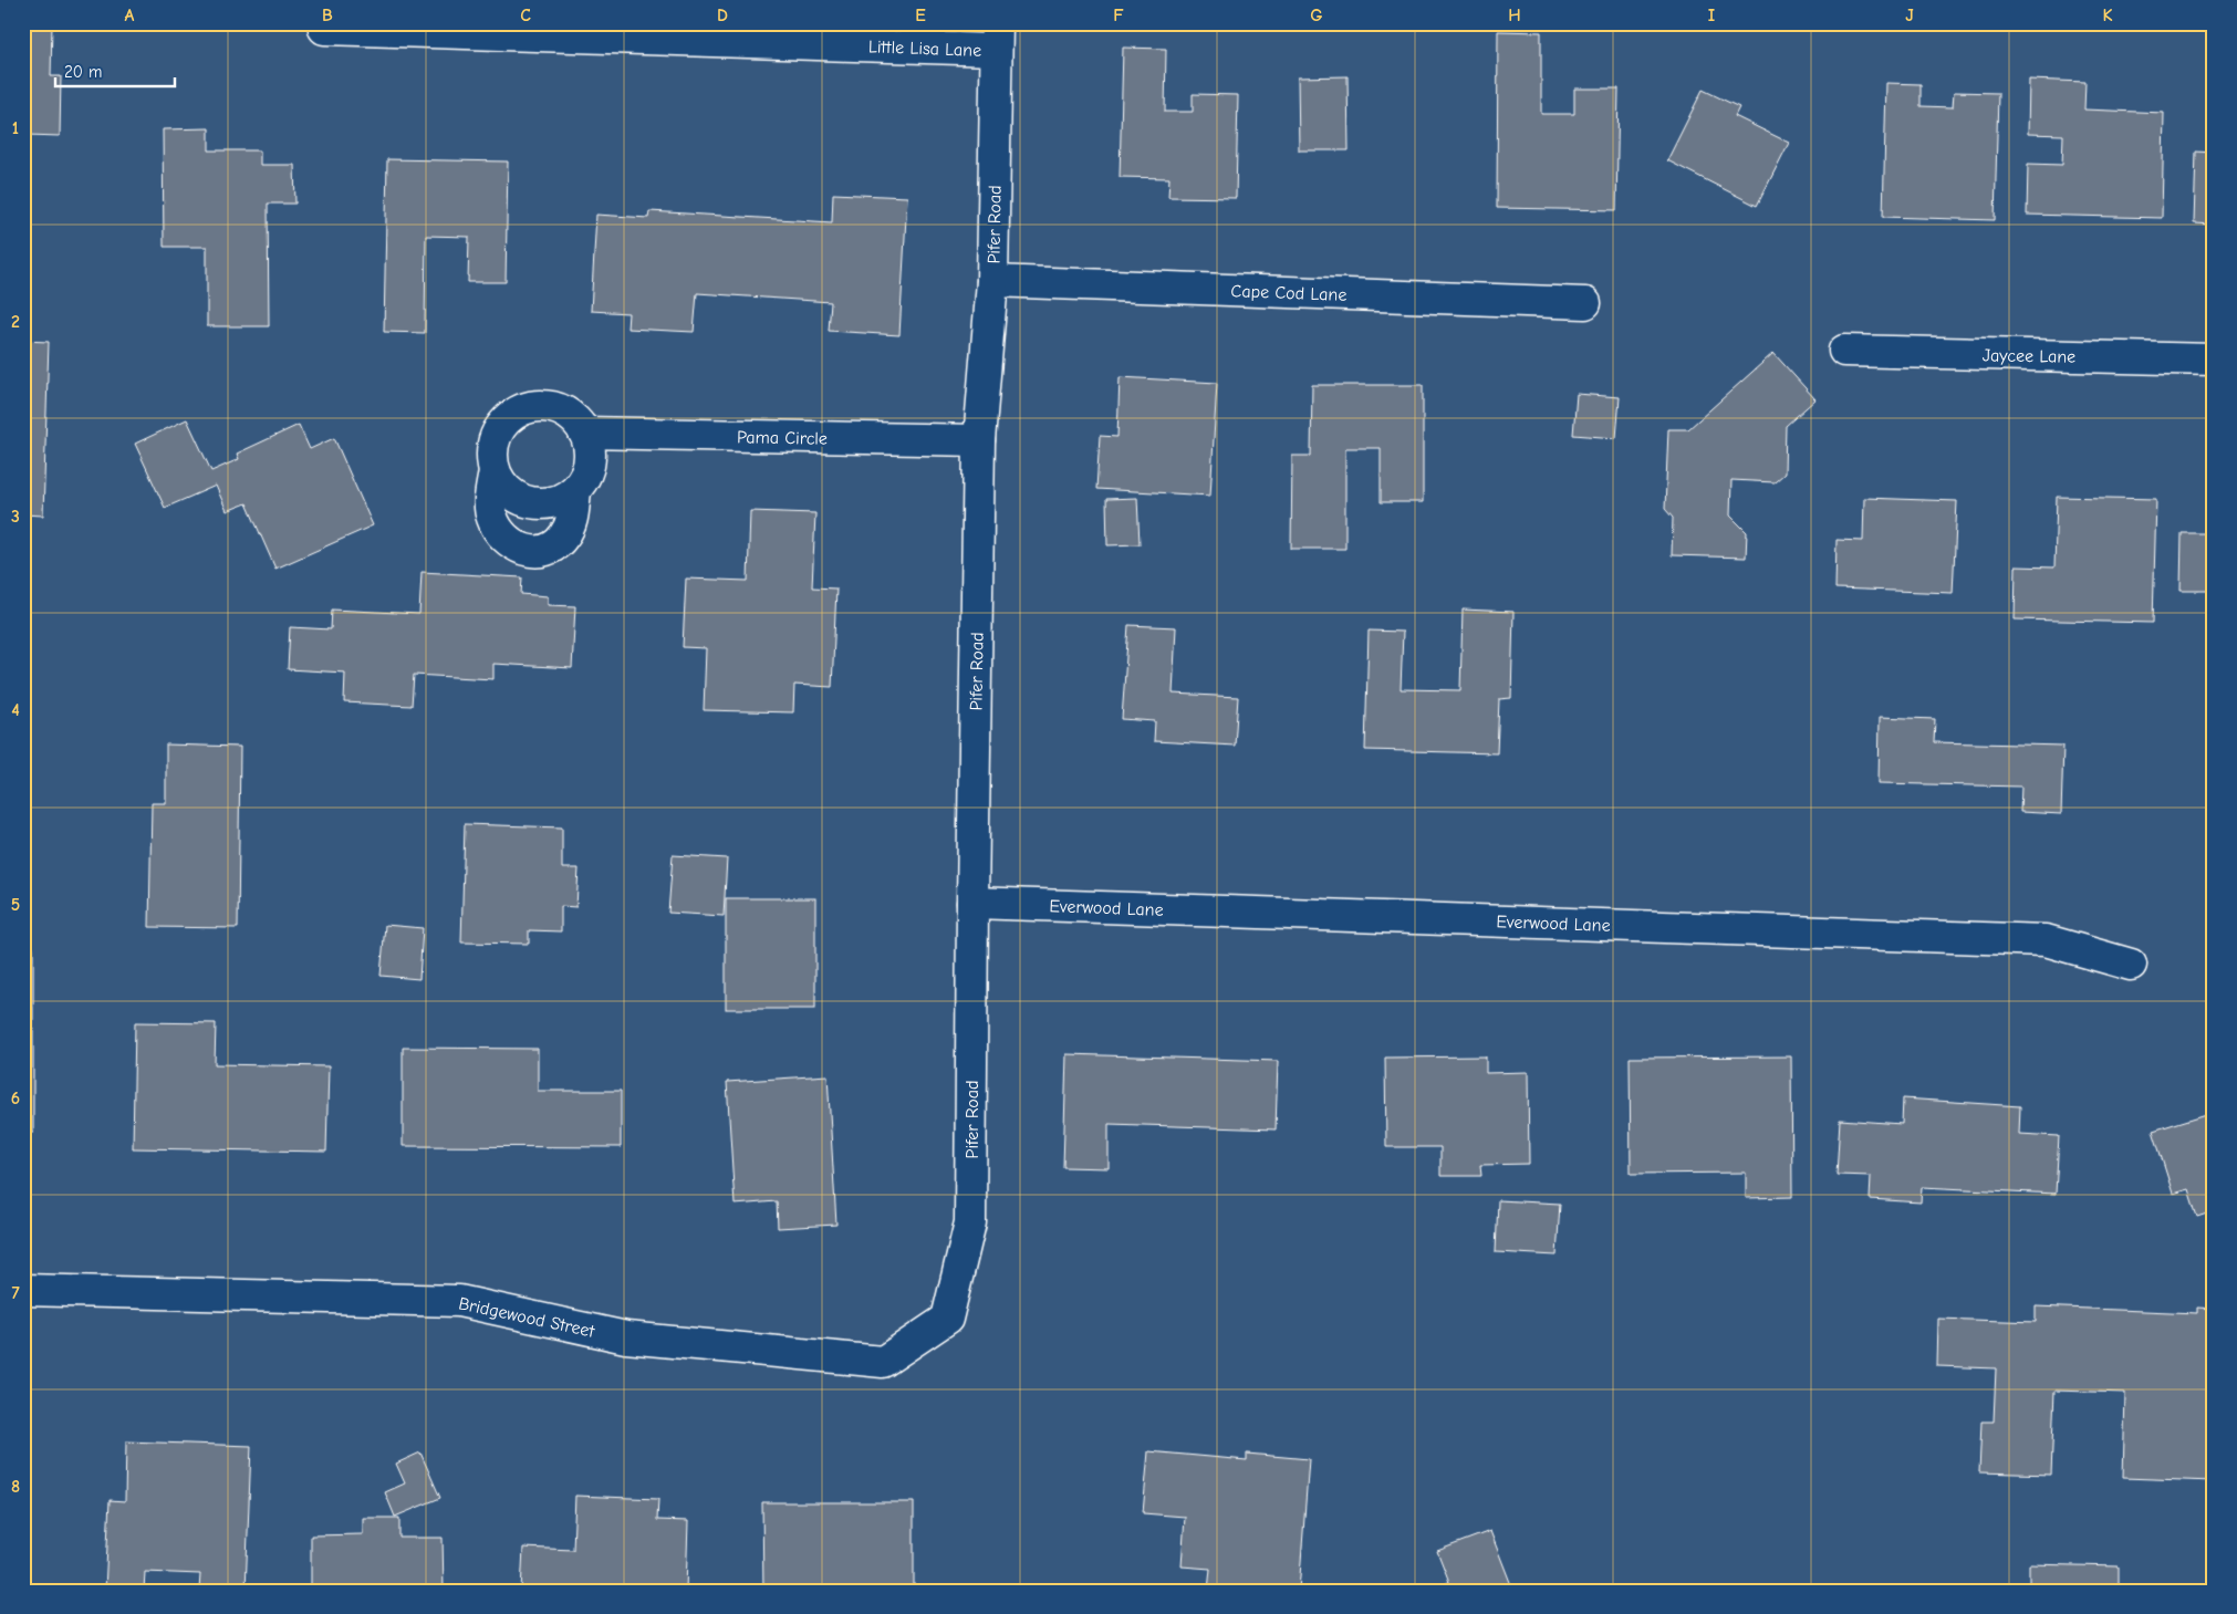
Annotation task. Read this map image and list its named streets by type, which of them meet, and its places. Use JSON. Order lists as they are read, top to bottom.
{
  "streets": {
    "street": [
      "Little Lisa Lane",
      "Pifer Road",
      "Cape Cod Lane",
      "Jaycee Lane",
      "Pama Circle",
      "Everwood Lane",
      "Bridgewood Street"
    ]
  },
  "crossings": [
    ["Little Lisa Lane", "Pifer Road"],
    ["Pifer Road", "Cape Cod Lane"],
    ["Pifer Road", "Pama Circle"],
    ["Pifer Road", "Everwood Lane"],
    ["Pifer Road", "Bridgewood Street"]
  ],
  "scale_bar": "20 m",
  "grid": {
    "columns": [
      "A",
      "B",
      "C",
      "D",
      "E",
      "F",
      "G",
      "H",
      "I",
      "J",
      "K"
    ],
    "rows": [
      "1",
      "2",
      "3",
      "4",
      "5",
      "6",
      "7",
      "8"
    ]
  }
}
